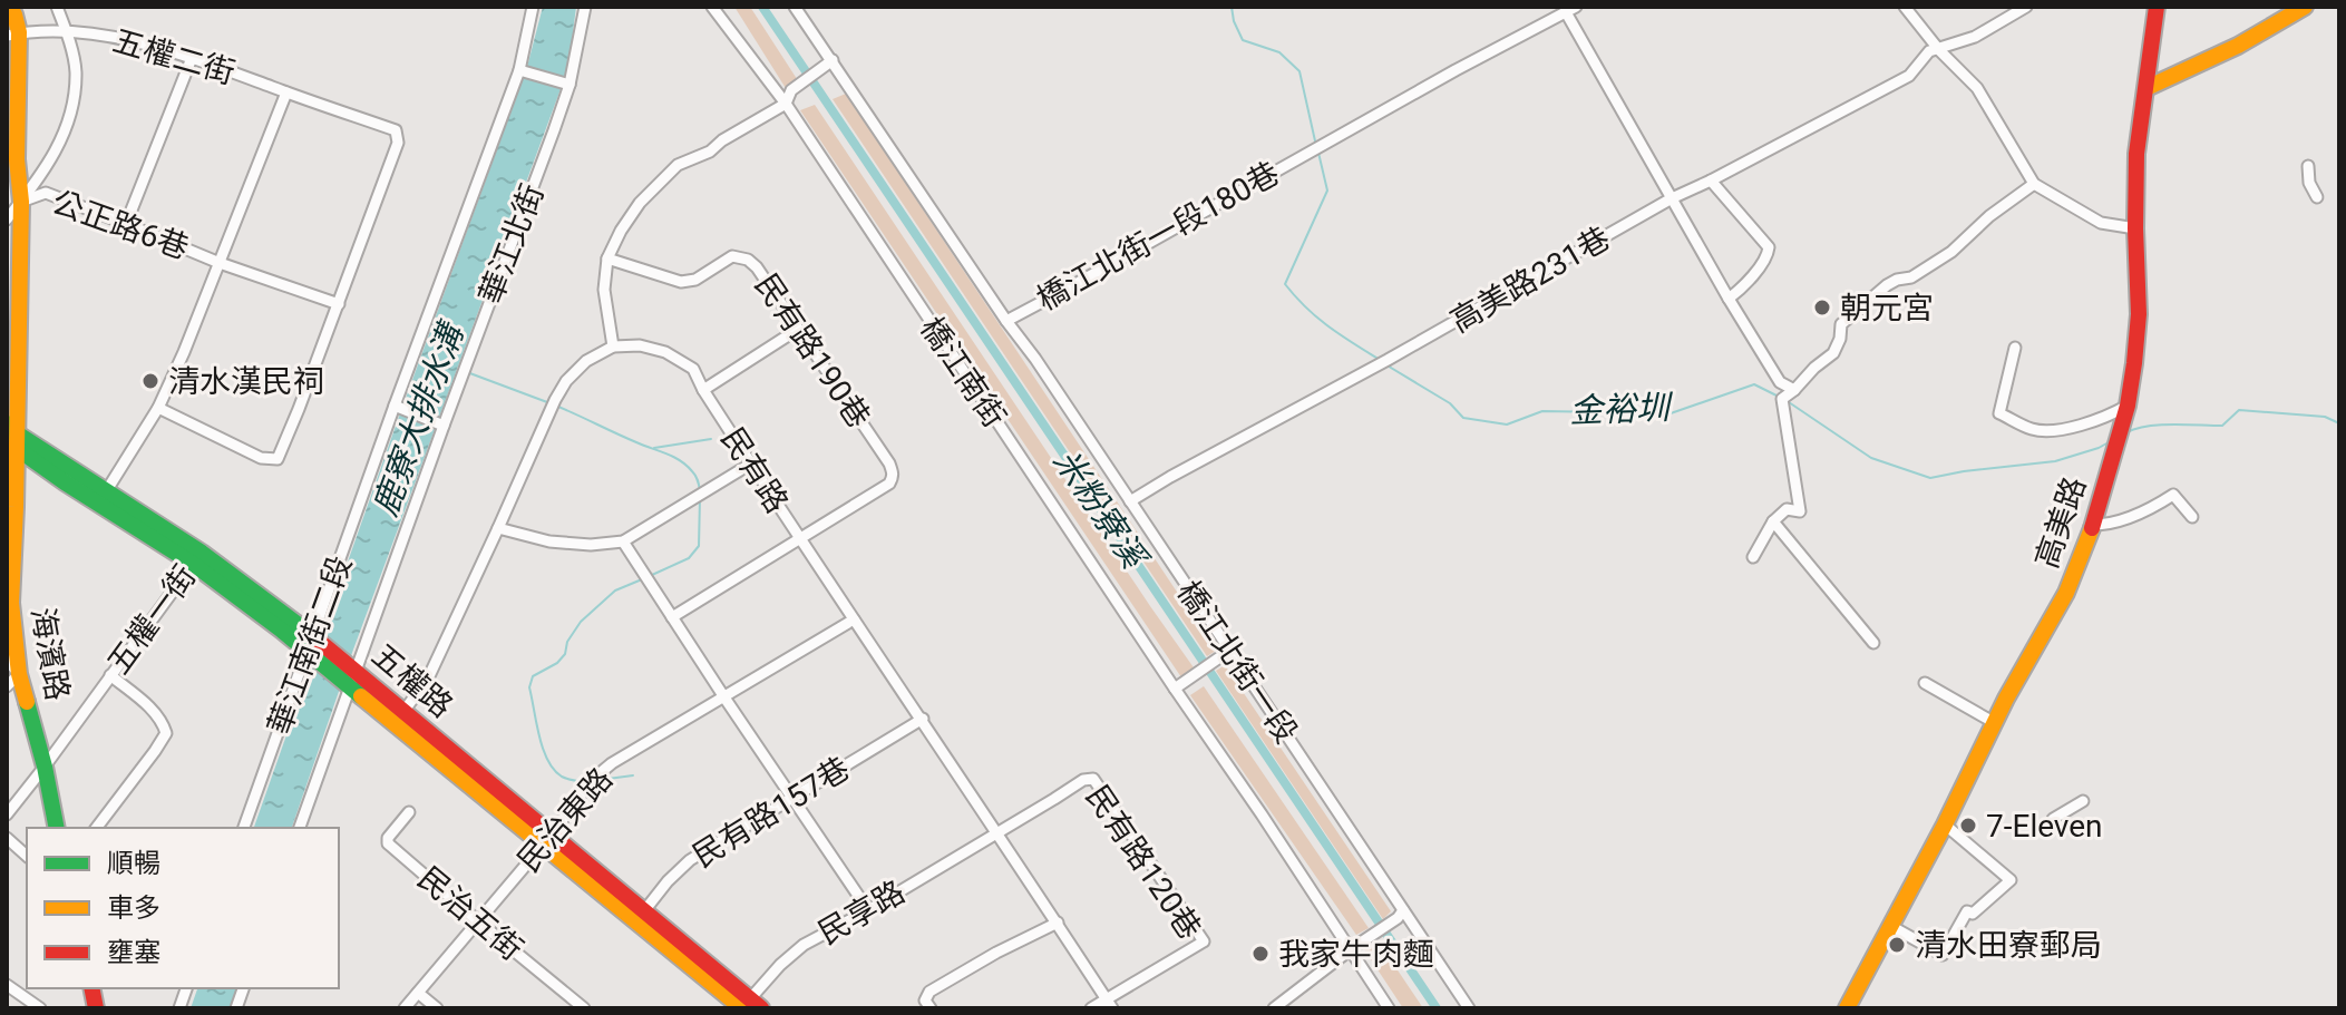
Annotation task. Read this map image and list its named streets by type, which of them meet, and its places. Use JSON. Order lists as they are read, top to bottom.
{
  "streets": {
    "street": [
      "五權二街",
      "公正路6巷",
      "橋江北街一段180巷",
      "華江北街",
      "高美路231巷",
      "民有路190巷",
      "橋江南街",
      "民有路",
      "高美路",
      "五權一街",
      "華江南街二段",
      "海濱路",
      "橋江北街一段",
      "五權路",
      "民有路157巷",
      "民治東路",
      "民有路120巷",
      "民享路",
      "民治五街"
    ]
  },
  "crossings": [
    ["五權二街", "海濱路"],
    ["公正路6巷", "海濱路"],
    ["橋江北街一段180巷", "橋江北街一段"],
    ["華江北街", "五權路"],
    ["高美路231巷", "橋江北街一段"],
    ["民有路190巷", "民有路"],
    ["民有路", "民有路157巷"],
    ["民有路", "民治東路"],
    ["民有路", "民有路120巷"],
    ["民有路", "民享路"],
    ["五權一街", "海濱路"],
    ["五權一街", "五權路"],
    ["華江南街二段", "五權路"],
    ["海濱路", "五權路"],
    ["五權路", "民有路157巷"],
    ["五權路", "民治東路"],
    ["五權路", "民享路"],
    ["民治東路", "民治五街"],
    ["民有路120巷", "民享路"]
  ],
  "water": ["金裕圳", "鹿寮大排水溝", "米粉寮溪"],
  "places": [
    "朝元宮",
    "清水漢民祠",
    "7-Eleven",
    "清水田寮郵局",
    "我家牛肉麵"
  ],
  "legend": ["順暢", "車多", "壅塞"]
}
